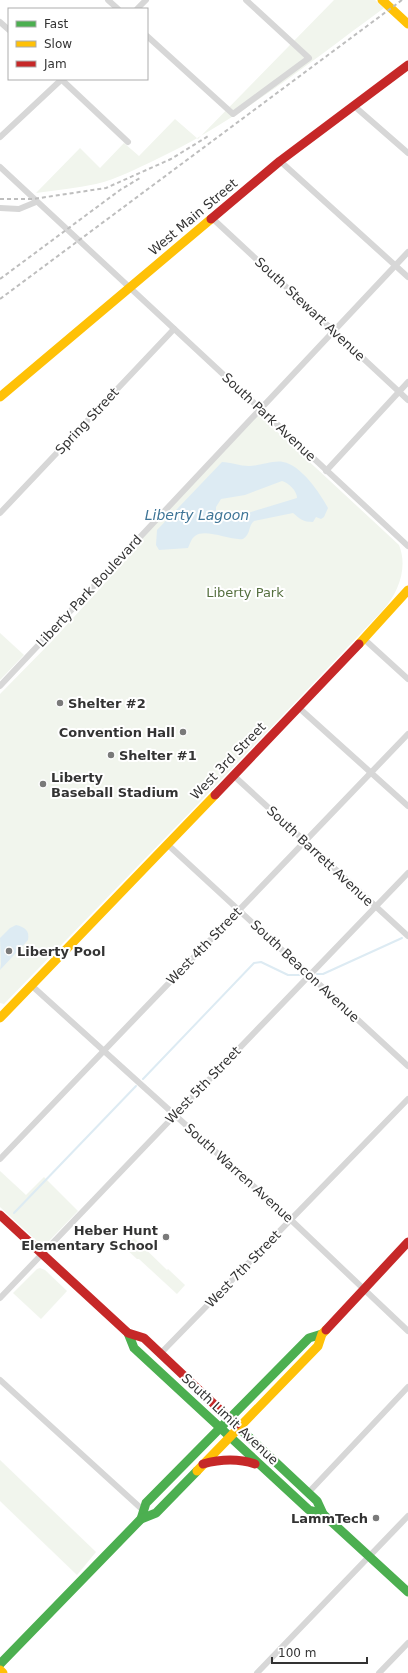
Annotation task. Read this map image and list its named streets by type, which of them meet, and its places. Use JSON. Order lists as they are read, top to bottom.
{
  "streets": {
    "main road": ["West Main Street", "West 3rd Street", "South Limit Avenue"],
    "street": [
      "South Stewart Avenue",
      "South Park Avenue",
      "Spring Street",
      "Liberty Park Boulevard",
      "South Barrett Avenue",
      "West 4th Street",
      "South Beacon Avenue",
      "West 5th Street",
      "South Warren Avenue",
      "West 7th Street"
    ]
  },
  "crossings": [
    ["West Main Street", "South Stewart Avenue"],
    ["West Main Street", "South Park Avenue"],
    ["South Stewart Avenue", "Liberty Park Boulevard"],
    ["South Park Avenue", "Spring Street"],
    ["South Park Avenue", "Liberty Park Boulevard"],
    ["West 3rd Street", "South Barrett Avenue"],
    ["West 3rd Street", "South Beacon Avenue"],
    ["West 3rd Street", "South Warren Avenue"],
    ["South Barrett Avenue", "West 4th Street"],
    ["South Barrett Avenue", "West 5th Street"],
    ["West 4th Street", "South Beacon Avenue"],
    ["West 4th Street", "South Warren Avenue"],
    ["South Beacon Avenue", "West 5th Street"],
    ["West 5th Street", "South Warren Avenue"],
    ["West 5th Street", "South Limit Avenue"],
    ["South Warren Avenue", "West 7th Street"],
    ["West 7th Street", "South Limit Avenue"]
  ],
  "water": ["Liberty Lagoon"],
  "parks": ["Liberty Park"],
  "places": [
    "Shelter #2",
    "Convention Hall",
    "Shelter #1",
    "Liberty Baseball Stadium",
    "Liberty Pool",
    "Heber Hunt Elementary School",
    "LammTech"
  ],
  "legend": ["Fast", "Slow", "Jam"],
  "scale_bar": "100 m"
}
